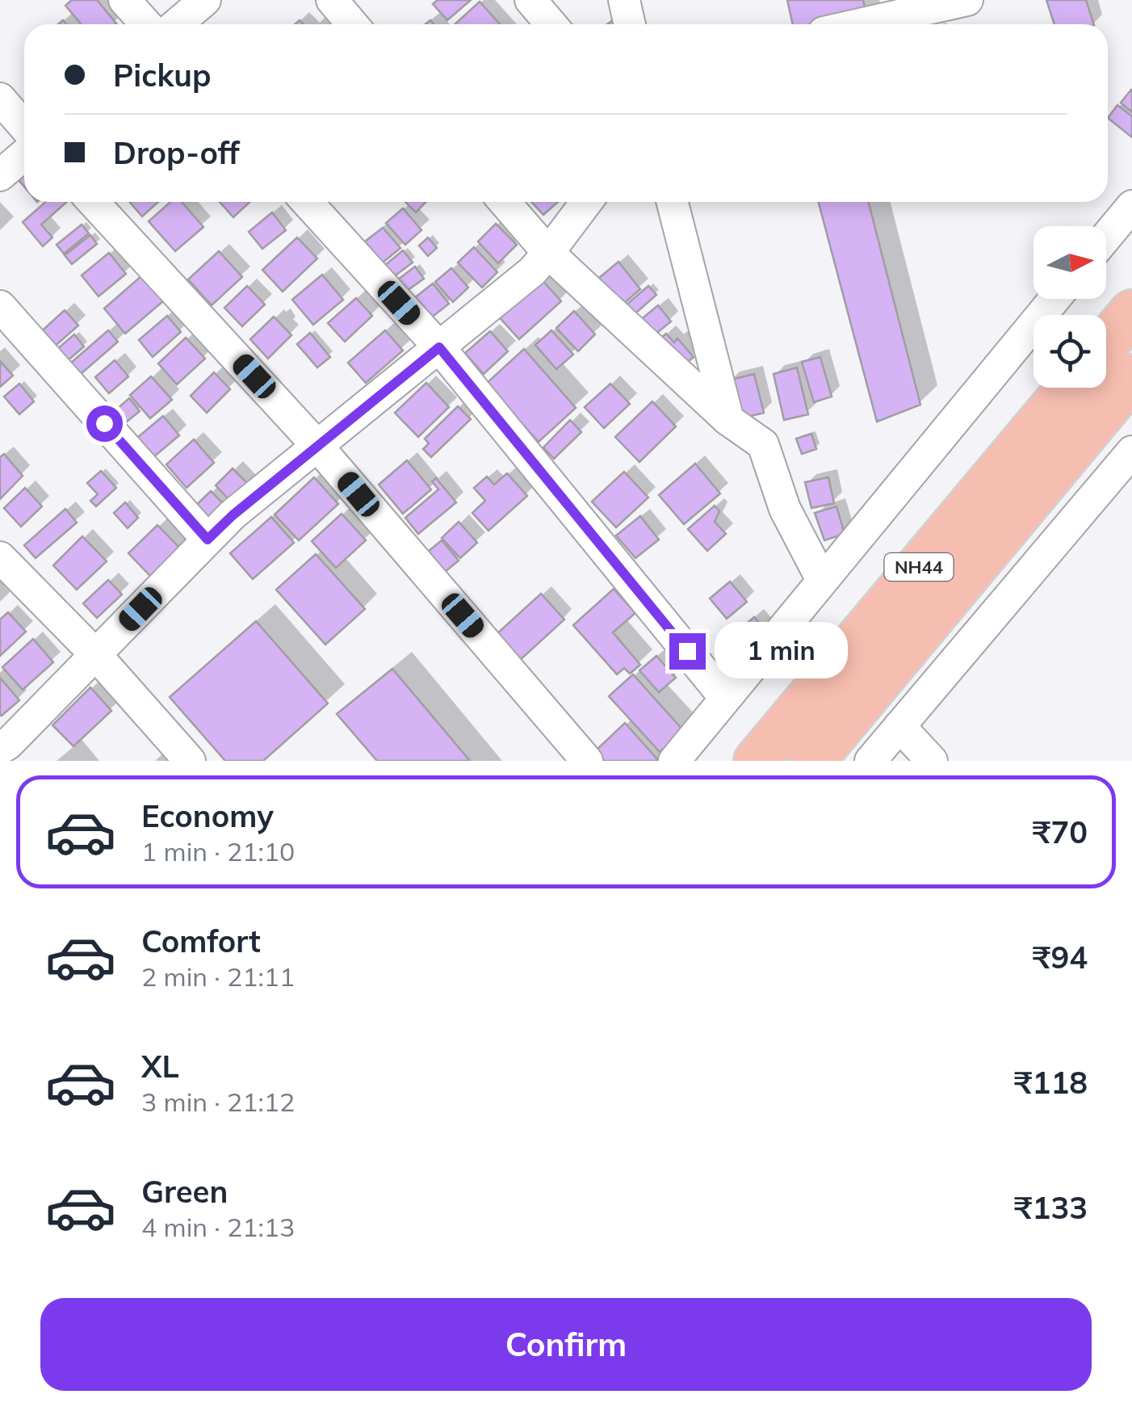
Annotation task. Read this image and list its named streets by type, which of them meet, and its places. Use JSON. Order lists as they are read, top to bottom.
{
  "streets": {
    "highway": ["NH44"]
  },
  "north": "right",
  "page": {
    "banner": ["Pickup", "Drop-off"],
    "bubble": "1 min",
    "list": [
      {
        "name": "Economy",
        "note": "1 min · 21:10",
        "value": "₹70"
      },
      {
        "name": "Comfort",
        "note": "2 min · 21:11",
        "value": "₹94"
      },
      {
        "name": "XL",
        "note": "3 min · 21:12",
        "value": "₹118"
      },
      {
        "name": "Green",
        "note": "4 min · 21:13",
        "value": "₹133"
      }
    ],
    "buttons": "Confirm"
  }
}
